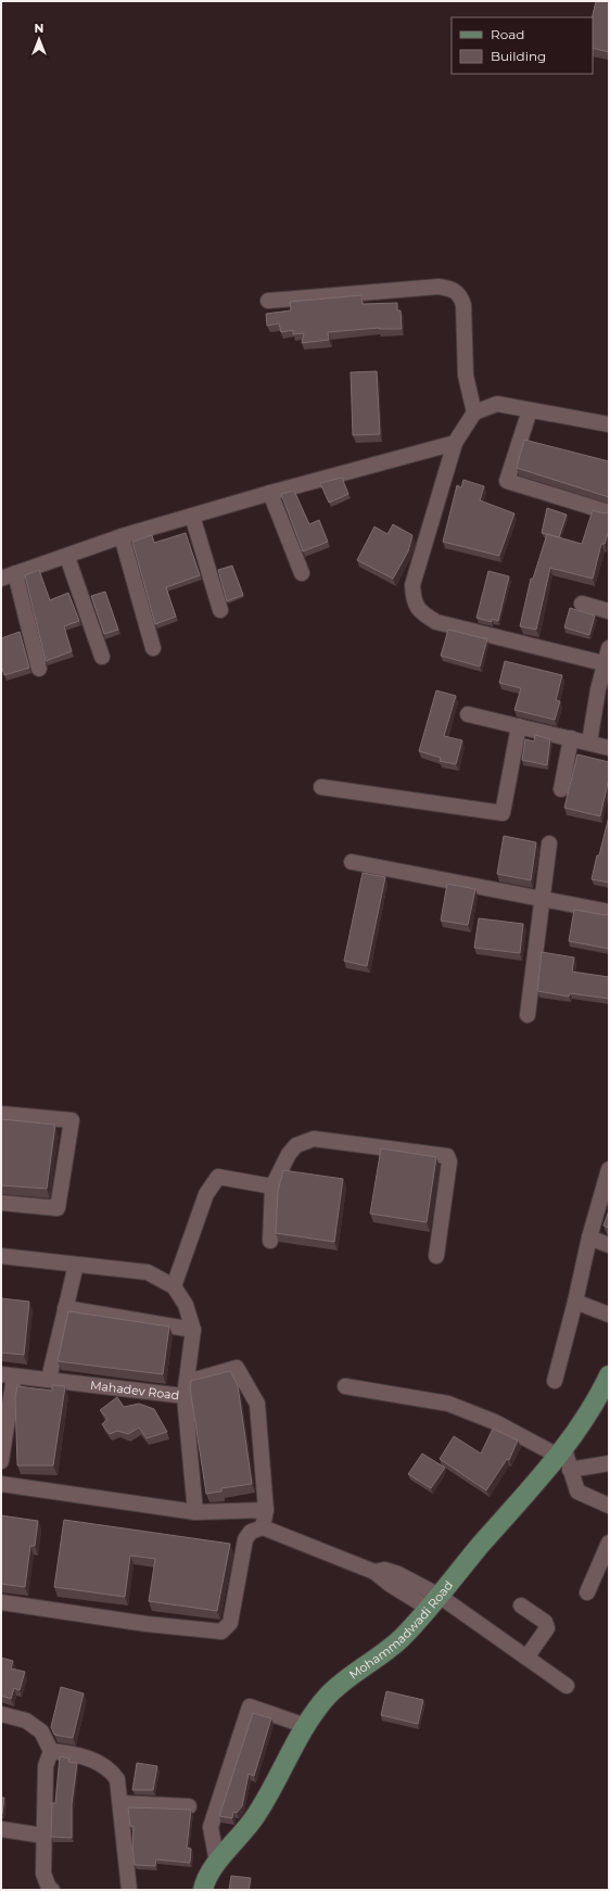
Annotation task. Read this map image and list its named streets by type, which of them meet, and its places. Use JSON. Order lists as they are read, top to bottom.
{
  "streets": {
    "main road": ["Mohammadwadi Road"],
    "street": ["Mahadev Road"]
  },
  "legend": ["Road", "Building"],
  "north": "top"
}
